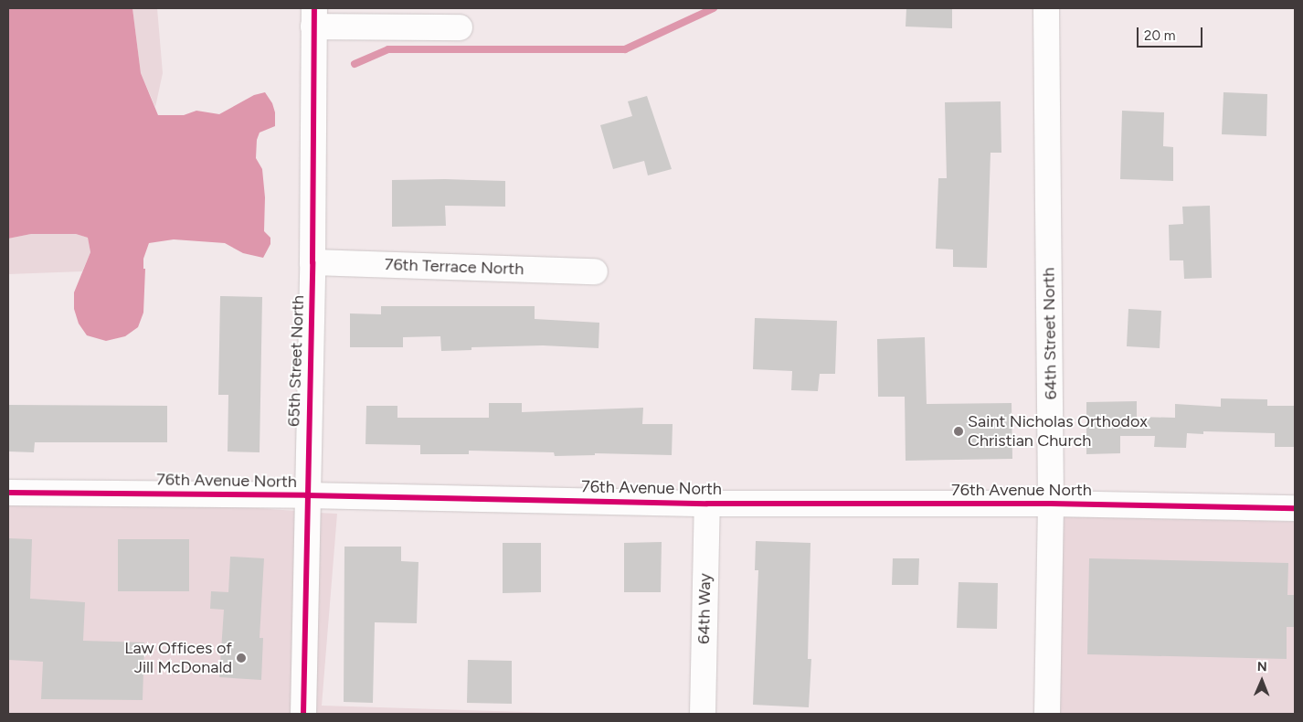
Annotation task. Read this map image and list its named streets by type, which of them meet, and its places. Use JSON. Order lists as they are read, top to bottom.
{
  "streets": {
    "street": [
      "76th Terrace North",
      "64th Street North",
      "65th Street North",
      "76th Avenue North",
      "64th Way"
    ]
  },
  "crossings": [
    ["76th Terrace North", "65th Street North"],
    ["64th Street North", "76th Avenue North"],
    ["65th Street North", "76th Avenue North"],
    ["76th Avenue North", "64th Way"]
  ],
  "places": ["Saint Nicholas Orthodox Christian Church", "Law Offices of Jill McDonald"],
  "scale_bar": "20 m",
  "north": "top"
}
